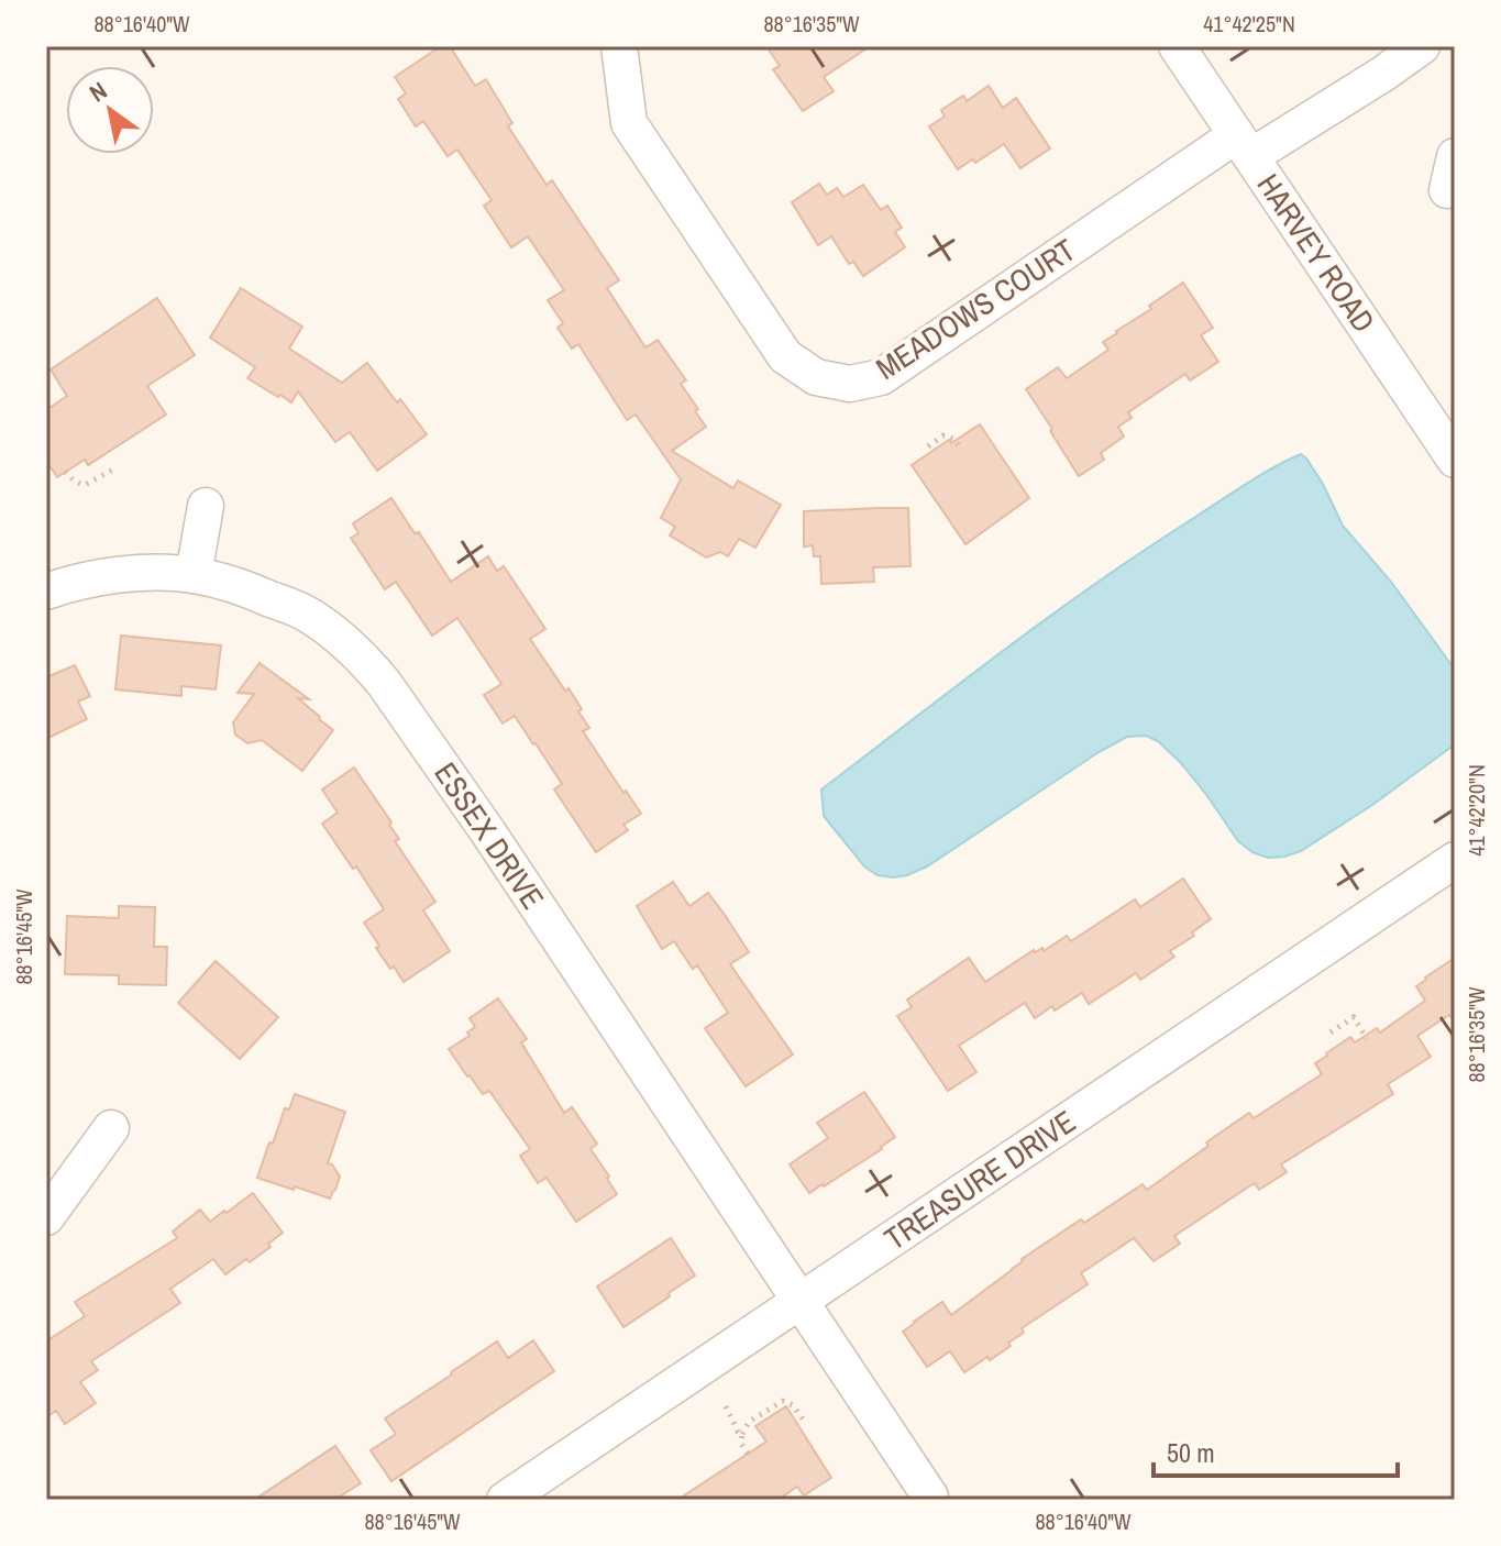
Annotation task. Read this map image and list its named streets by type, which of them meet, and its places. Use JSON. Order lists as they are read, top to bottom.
{
  "streets": {
    "street": [
      "HARVEY ROAD",
      "MEADOWS COURT",
      "ESSEX DRIVE",
      "TREASURE DRIVE"
    ]
  },
  "crossings": [
    ["HARVEY ROAD", "MEADOWS COURT"],
    ["ESSEX DRIVE", "TREASURE DRIVE"]
  ],
  "scale_bar": "50 m",
  "north": "top left",
  "coordinates": [
    "88°16'40\"W",
    "88°16'35\"W",
    "41°42'25\"N",
    "41°42'20\"N",
    "88°16'45\"W"
  ]
}
